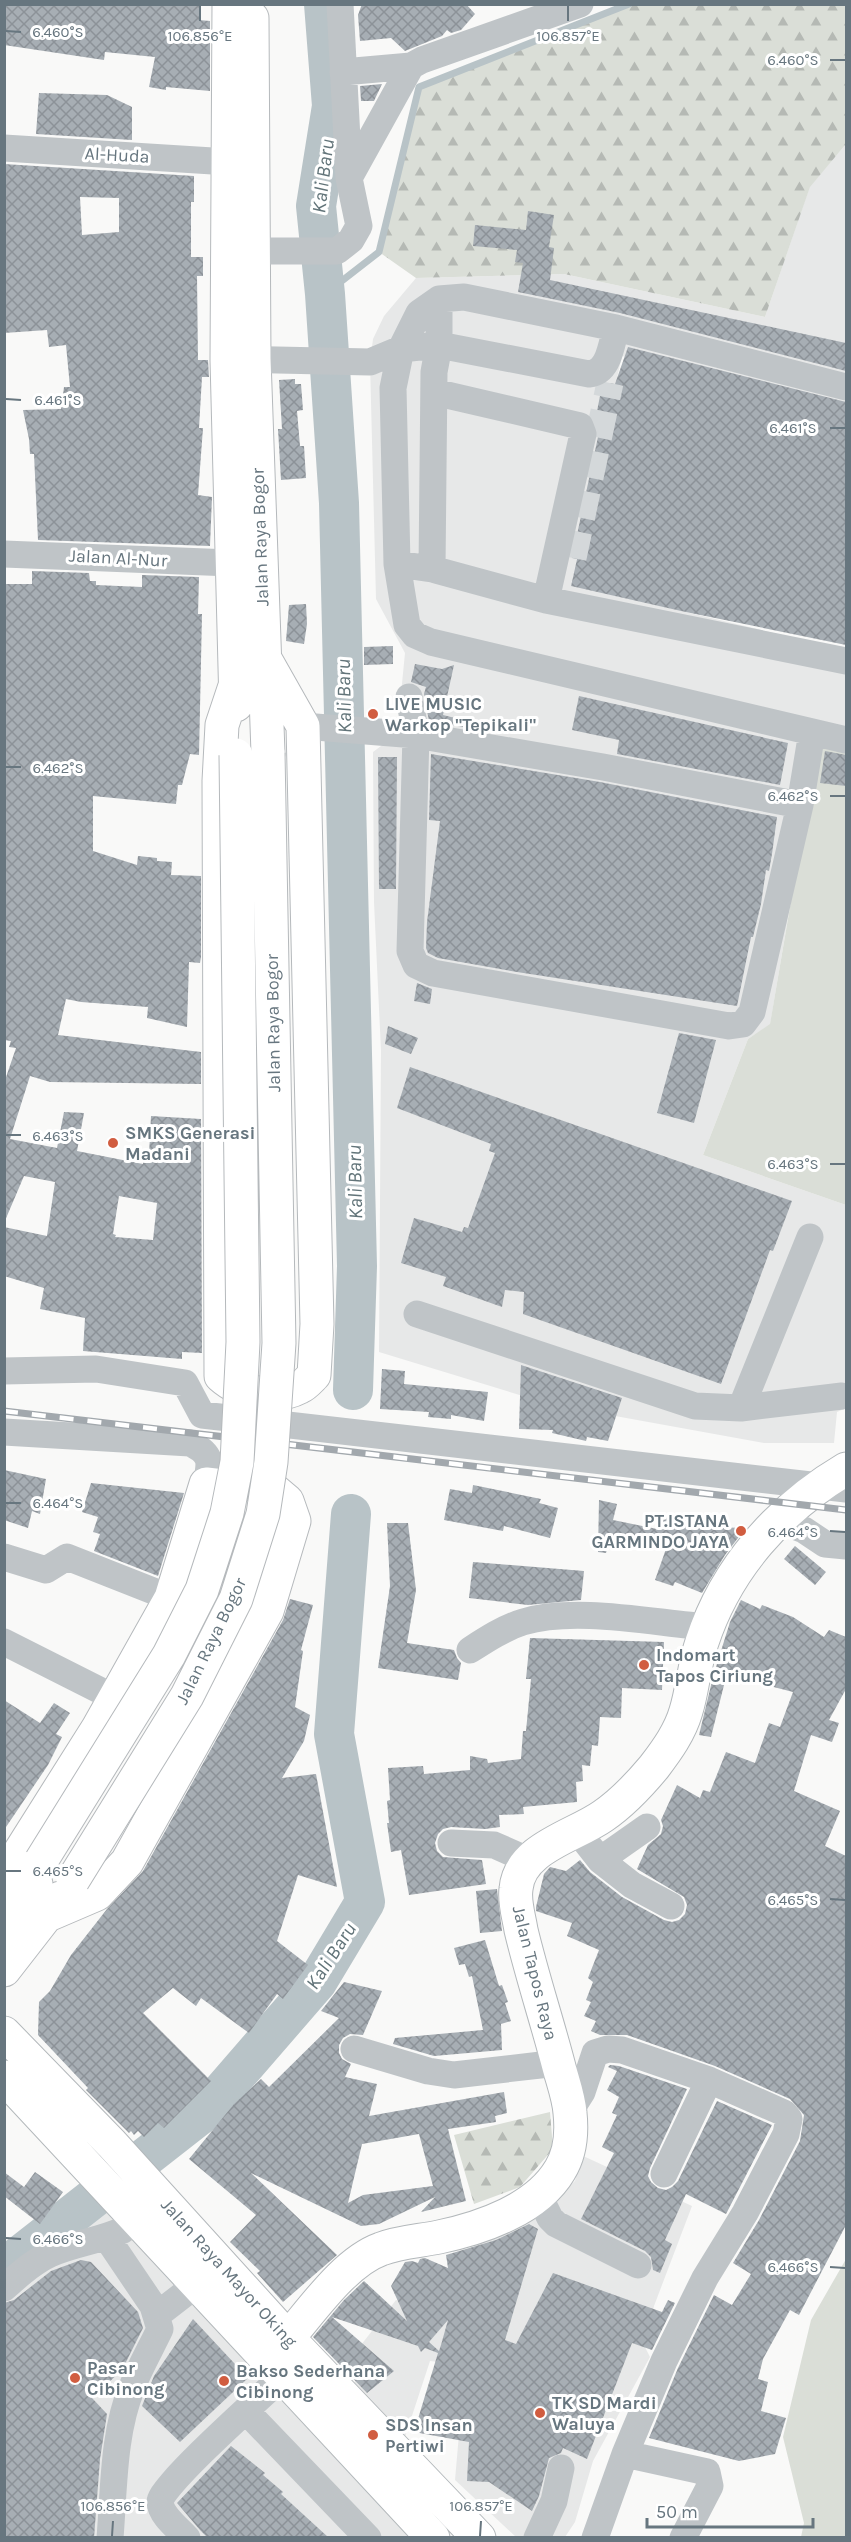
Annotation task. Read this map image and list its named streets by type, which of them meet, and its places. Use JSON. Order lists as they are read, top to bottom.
{
  "streets": {
    "main road": ["Jalan Raya Bogor", "Jalan Tapos Raya", "Jalan Raya Mayor Oking"],
    "street": ["Al-Huda", "Jalan Al-Nur"]
  },
  "crossings": [
    ["Al-Huda", "Jalan Raya Bogor"],
    ["Jalan Raya Bogor", "Jalan Al-Nur"],
    ["Jalan Tapos Raya", "Jalan Raya Mayor Oking"]
  ],
  "water": ["Kali Baru"],
  "places": [
    "LIVE MUSIC Warkop \"Tepikali\"",
    "SMKS Generasi Madani",
    "PT.ISTANA GARMINDO JAYA",
    "Indomart Tapos Ciriung",
    "Pasar Cibinong",
    "Bakso Sederhana Cibinong",
    "TK SD Mardi Waluya",
    "SDS Insan Pertiwi"
  ],
  "scale_bar": "50 m",
  "coordinates": [
    "6.460°S",
    "106.856°E",
    "106.857°E",
    "6.461°S",
    "6.462°S",
    "6.463°S",
    "6.464°S",
    "6.465°S",
    "6.466°S"
  ]
}
